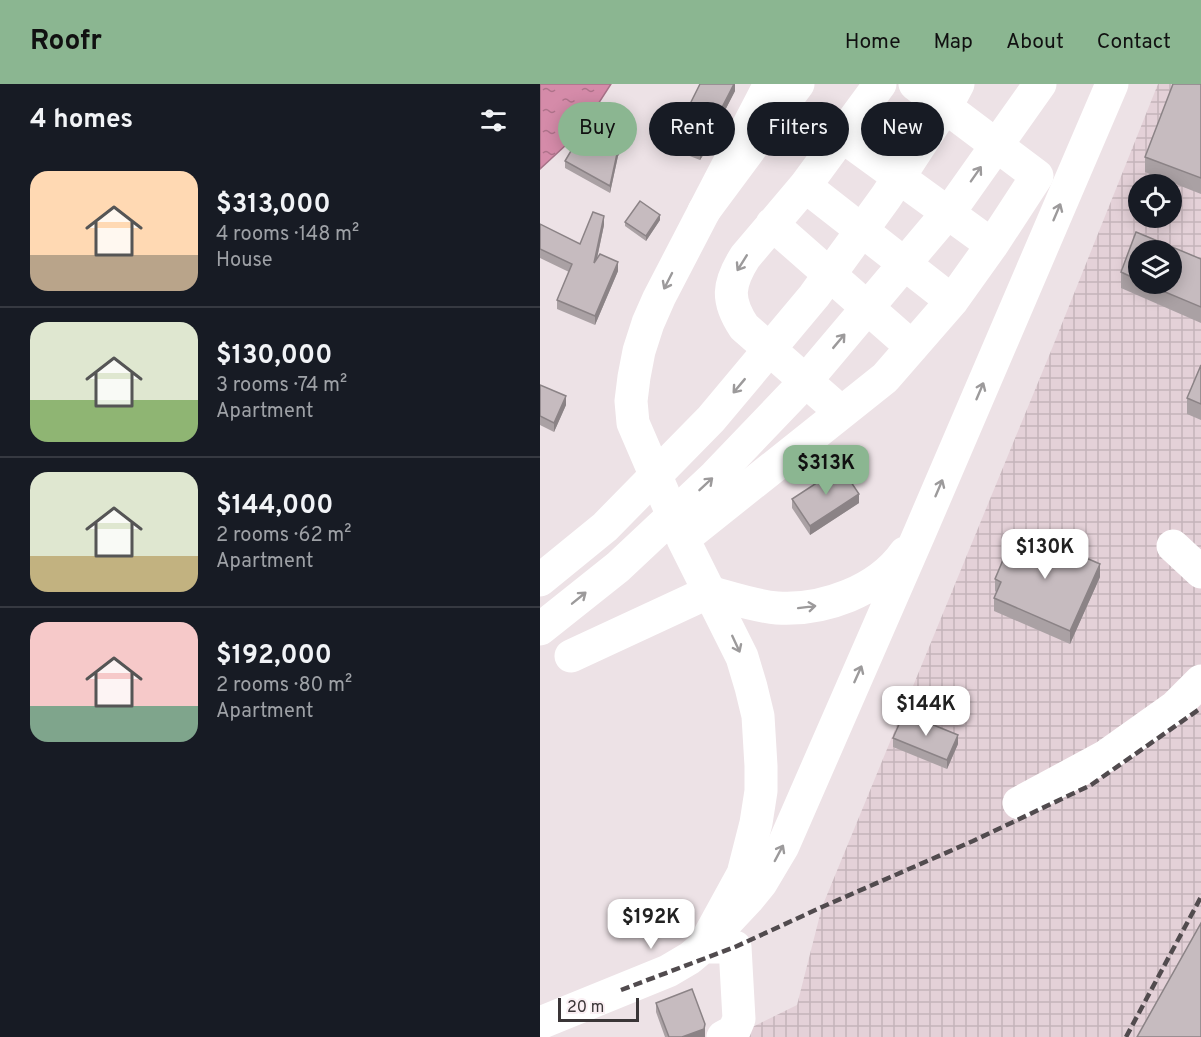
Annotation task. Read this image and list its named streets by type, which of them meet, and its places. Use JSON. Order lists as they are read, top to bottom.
{
  "scale_bar": "20 m",
  "page": {
    "header": "Roofr",
    "nav": [
      "Home",
      "Map",
      "About",
      "Contact"
    ],
    "heading": "4 homes",
    "chip": [
      "Buy",
      "Rent",
      "Filters",
      "New"
    ],
    "list": [
      {
        "name": "$313,000",
        "note": "4 rooms · 148 m² · House"
      },
      {
        "name": "$130,000",
        "note": "3 rooms · 74 m² · Apartment"
      },
      {
        "name": "$144,000",
        "note": "2 rooms · 62 m² · Apartment"
      },
      {
        "name": "$192,000",
        "note": "2 rooms · 80 m² · Apartment"
      }
    ],
    "price": [
      "$313K",
      "$130K",
      "$144K",
      "$192K"
    ],
    "scale": "20 m"
  }
}
